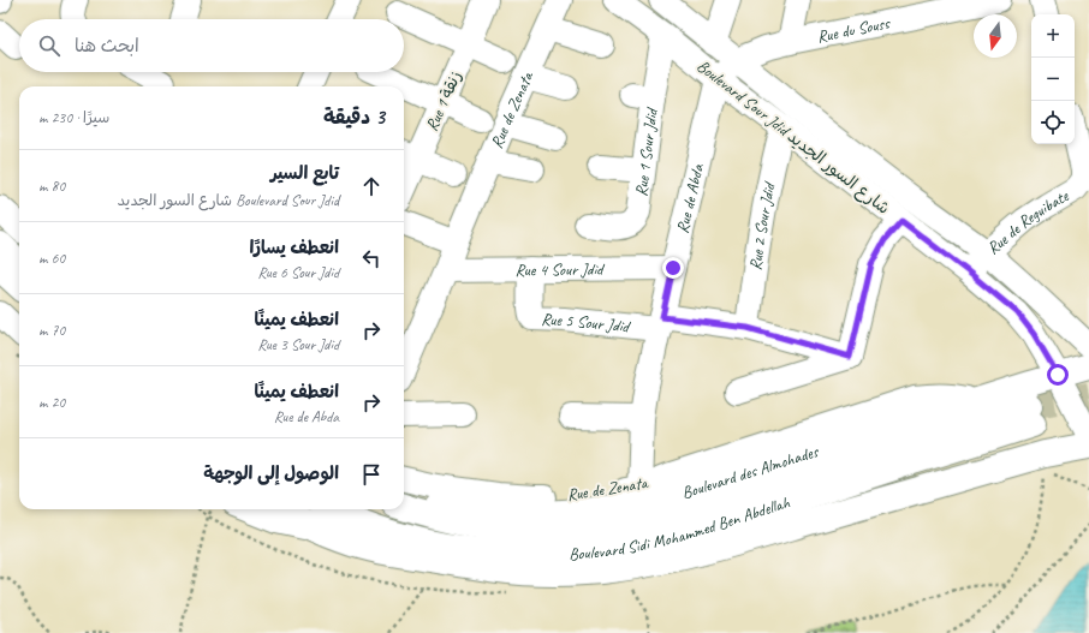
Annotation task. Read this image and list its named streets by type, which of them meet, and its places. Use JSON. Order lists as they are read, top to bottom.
{
  "streets": {
    "main road": ["Boulevard Sidi Mohammed Ben Abdellah"],
    "street": [
      "Rue du Souss",
      "Rue 1 زنقة",
      "Rue de Zenata",
      "Boulevard Sour Jdid شارع السور الجديد",
      "Rue 1 Sour Jdid",
      "Rue de Abda",
      "Rue de Reguibate",
      "Rue 2 Sour Jdid",
      "Rue 4 Sour Jdid",
      "Rue 5 Sour Jdid",
      "Boulevard des Almohades"
    ]
  },
  "crossings": [
    ["Rue du Souss", "Boulevard Sour Jdid شارع السور الجديد"],
    ["Rue de Zenata", "Rue de Abda"],
    ["Rue de Zenata", "Rue 4 Sour Jdid"],
    ["Rue de Zenata", "Boulevard des Almohades"],
    ["Boulevard Sour Jdid شارع السور الجديد", "Rue 1 Sour Jdid"],
    ["Boulevard Sour Jdid شارع السور الجديد", "Rue de Abda"],
    ["Boulevard Sour Jdid شارع السور الجديد", "Rue de Reguibate"],
    ["Boulevard Sour Jdid شارع السور الجديد", "Rue 2 Sour Jdid"],
    ["Boulevard Sour Jdid شارع السور الجديد", "Boulevard des Almohades"],
    ["Rue de Abda", "Rue 4 Sour Jdid"],
    ["Rue de Abda", "Rue 5 Sour Jdid"],
    ["Rue 4 Sour Jdid", "Rue 5 Sour Jdid"]
  ],
  "north": "bottom",
  "page": {
    "map_buttons": ["+", "−"],
    "search": "ابحث هنا",
    "heading": ["3 دقيقة", "سيرًا · 230 m"],
    "list": [
      ["تابع السير", "Boulevard Sour Jdid شارع السور الجديد", "80 m"],
      ["انعطف يسارًا", "Rue 6 Sour Jdid", "60 m"],
      ["انعطف يمينًا", "Rue 3 Sour Jdid", "70 m"],
      ["انعطف يمينًا", "Rue de Abda", "20 m"],
      "الوصول إلى الوجهة"
    ]
  }
}
